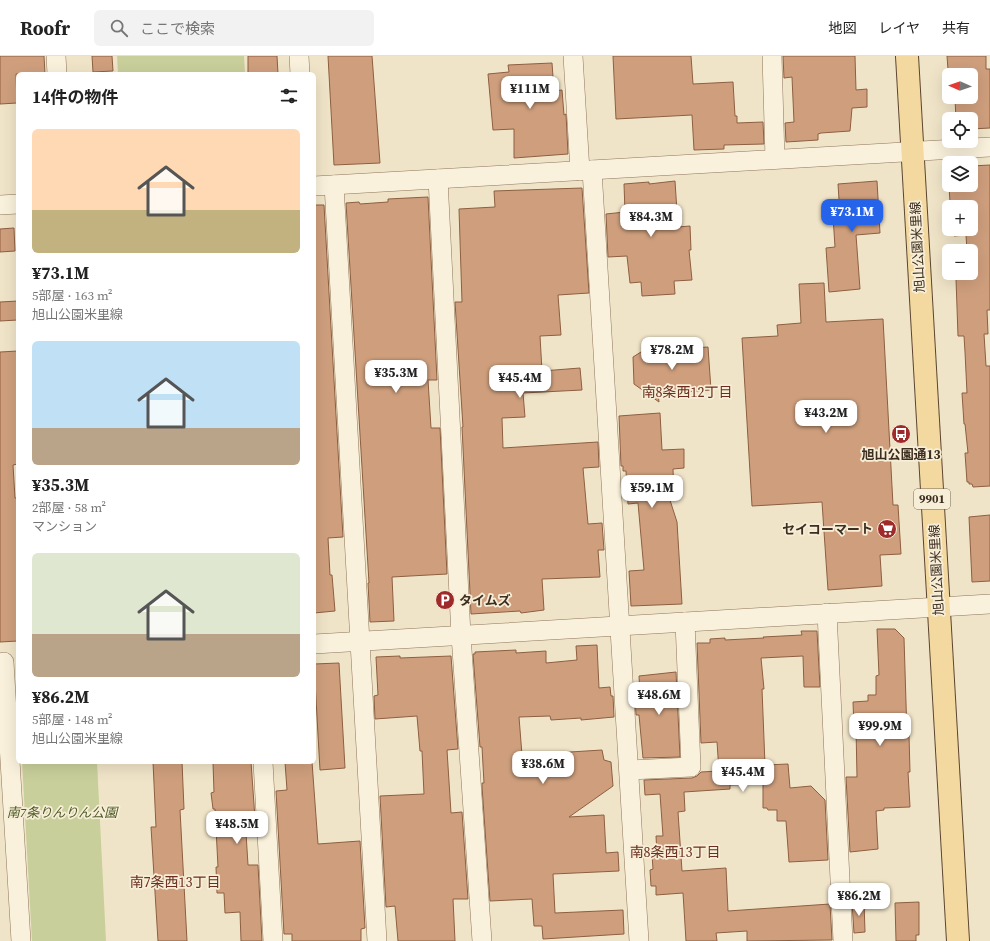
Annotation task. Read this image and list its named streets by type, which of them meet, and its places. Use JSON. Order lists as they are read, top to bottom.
{
  "streets": {
    "main road": ["旭山公園米里線", "9901"]
  },
  "districts": ["南8条西12丁目", "南8条西13丁目", "南7条西13丁目"],
  "parks": ["南7条りんりん公園"],
  "places": {
    "bus stop": ["旭山公園通13"],
    "supermarket": ["セイコーマート"],
    "parking": ["タイムズ"]
  },
  "north": "left",
  "page": {
    "header": "Roofr",
    "search": "ここで検索",
    "nav": ["地図", "レイヤ", "共有"],
    "map_buttons": ["+", "−"],
    "heading": "14件の物件",
    "price": [
      "¥111M",
      "¥73.1M",
      "¥84.3M",
      "¥78.2M",
      "¥35.3M",
      "¥45.4M",
      "¥43.2M",
      "¥59.1M",
      "¥48.6M",
      "¥99.9M",
      "¥38.6M",
      "¥45.4M",
      "¥48.5M",
      "¥86.2M"
    ],
    "list": [
      {
        "name": "¥73.1M",
        "note": "5部屋 · 163 m² · 旭山公園米里線"
      },
      {
        "name": "¥35.3M",
        "note": "2部屋 · 58 m² · マンション"
      },
      {
        "name": "¥86.2M",
        "note": "5部屋 · 148 m² · 旭山公園米里線"
      }
    ]
  }
}
